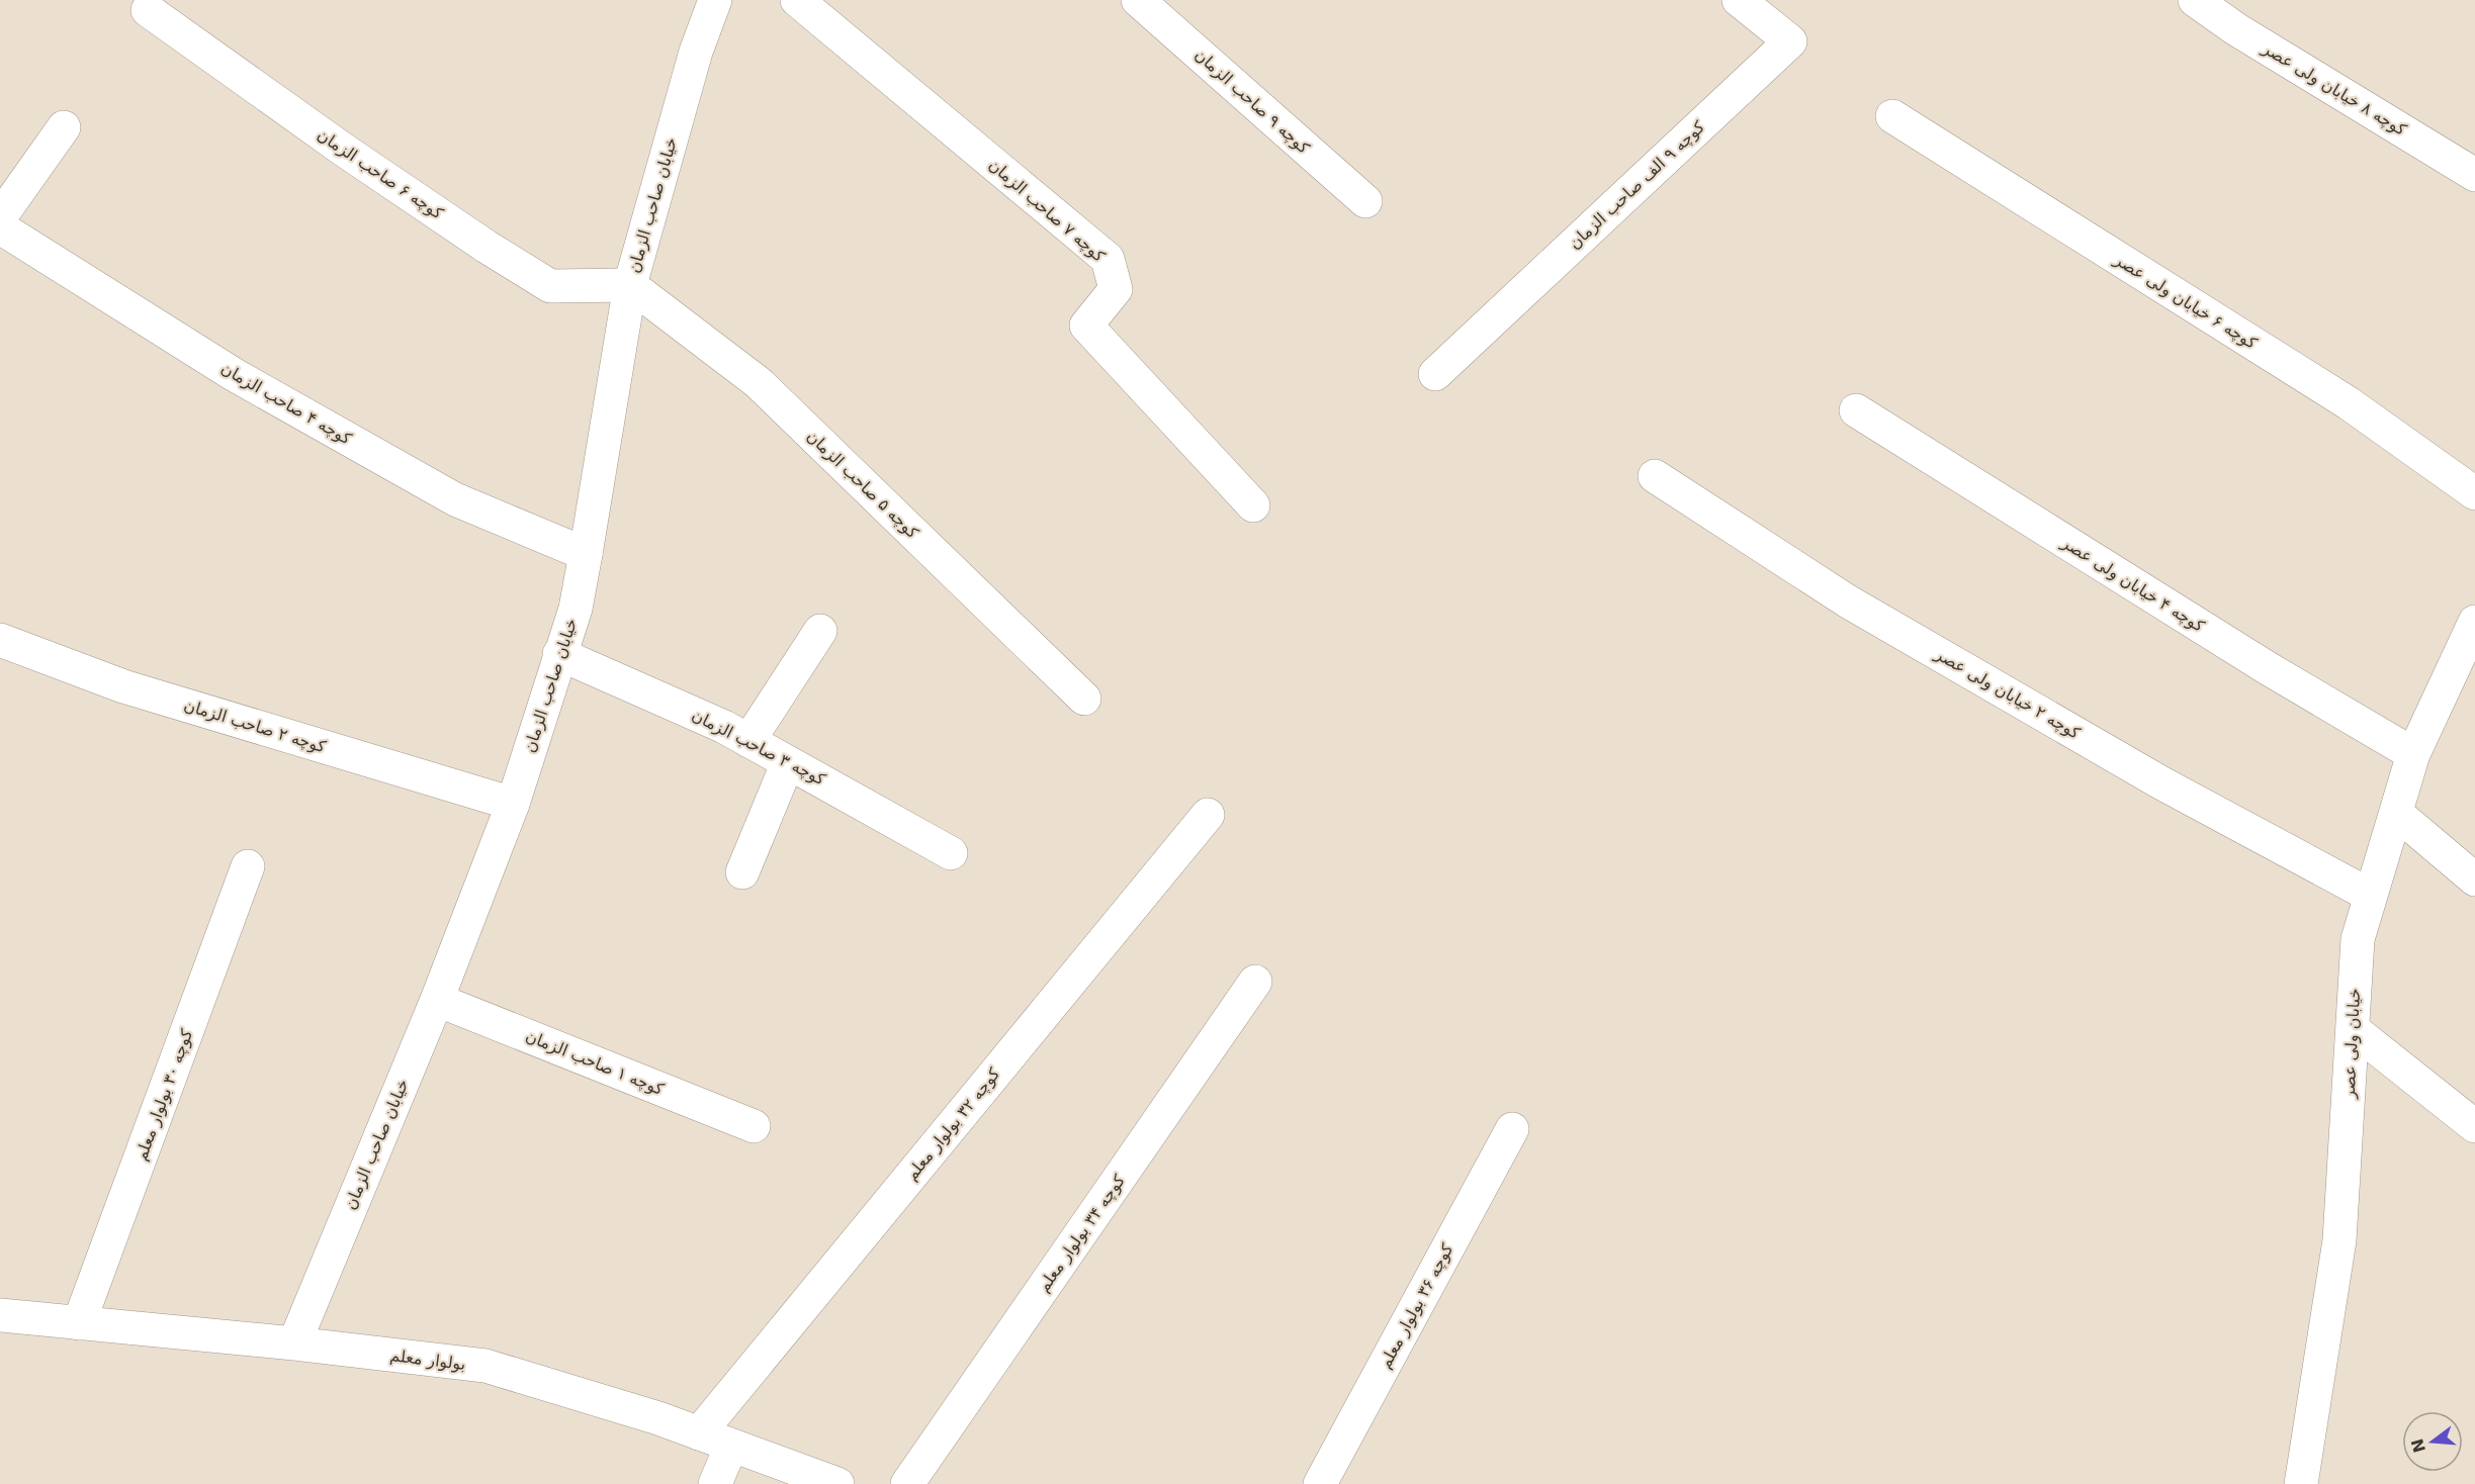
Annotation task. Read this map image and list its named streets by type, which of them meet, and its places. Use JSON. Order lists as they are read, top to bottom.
{
  "streets": {
    "street": [
      "کوچه ۸ خیابان ولی عصر",
      "کوچه ۹ صاحب الزمان",
      "کوچه ۶ صاحب الزمان",
      "کوچه ۹ الف صاحب الزمان",
      "خیابان صاحب الزمان",
      "کوچه ۷ صاحب الزمان",
      "کوچه ۶ خیابان ولی عصر",
      "کوچه ۴ صاحب الزمان",
      "کوچه ۵ صاحب الزمان",
      "کوچه ۴ خیابان ولی عصر",
      "کوچه ۲ خیابان ولی عصر",
      "کوچه ۲ صاحب الزمان",
      "کوچه ۳ صاحب الزمان",
      "خیابان ولی عصر",
      "کوچه ۱ صاحب الزمان",
      "کوچه ۳۰ بولوار معلم",
      "کوچه ۳۲ بولوار معلم",
      "کوچه ۳۴ بولوار معلم",
      "کوچه ۳۶ بولوار معلم",
      "بولوار معلم"
    ]
  },
  "crossings": [
    ["کوچه ۶ صاحب الزمان", "خیابان صاحب الزمان"],
    ["کوچه ۶ صاحب الزمان", "کوچه ۵ صاحب الزمان"],
    ["خیابان صاحب الزمان", "کوچه ۴ صاحب الزمان"],
    ["خیابان صاحب الزمان", "کوچه ۵ صاحب الزمان"],
    ["خیابان صاحب الزمان", "کوچه ۲ صاحب الزمان"],
    ["خیابان صاحب الزمان", "کوچه ۳ صاحب الزمان"],
    ["خیابان صاحب الزمان", "کوچه ۱ صاحب الزمان"],
    ["خیابان صاحب الزمان", "بولوار معلم"],
    ["کوچه ۴ خیابان ولی عصر", "خیابان ولی عصر"],
    ["کوچه ۲ خیابان ولی عصر", "خیابان ولی عصر"],
    ["کوچه ۳۰ بولوار معلم", "بولوار معلم"],
    ["کوچه ۳۲ بولوار معلم", "بولوار معلم"]
  ],
  "north": "left"
}
